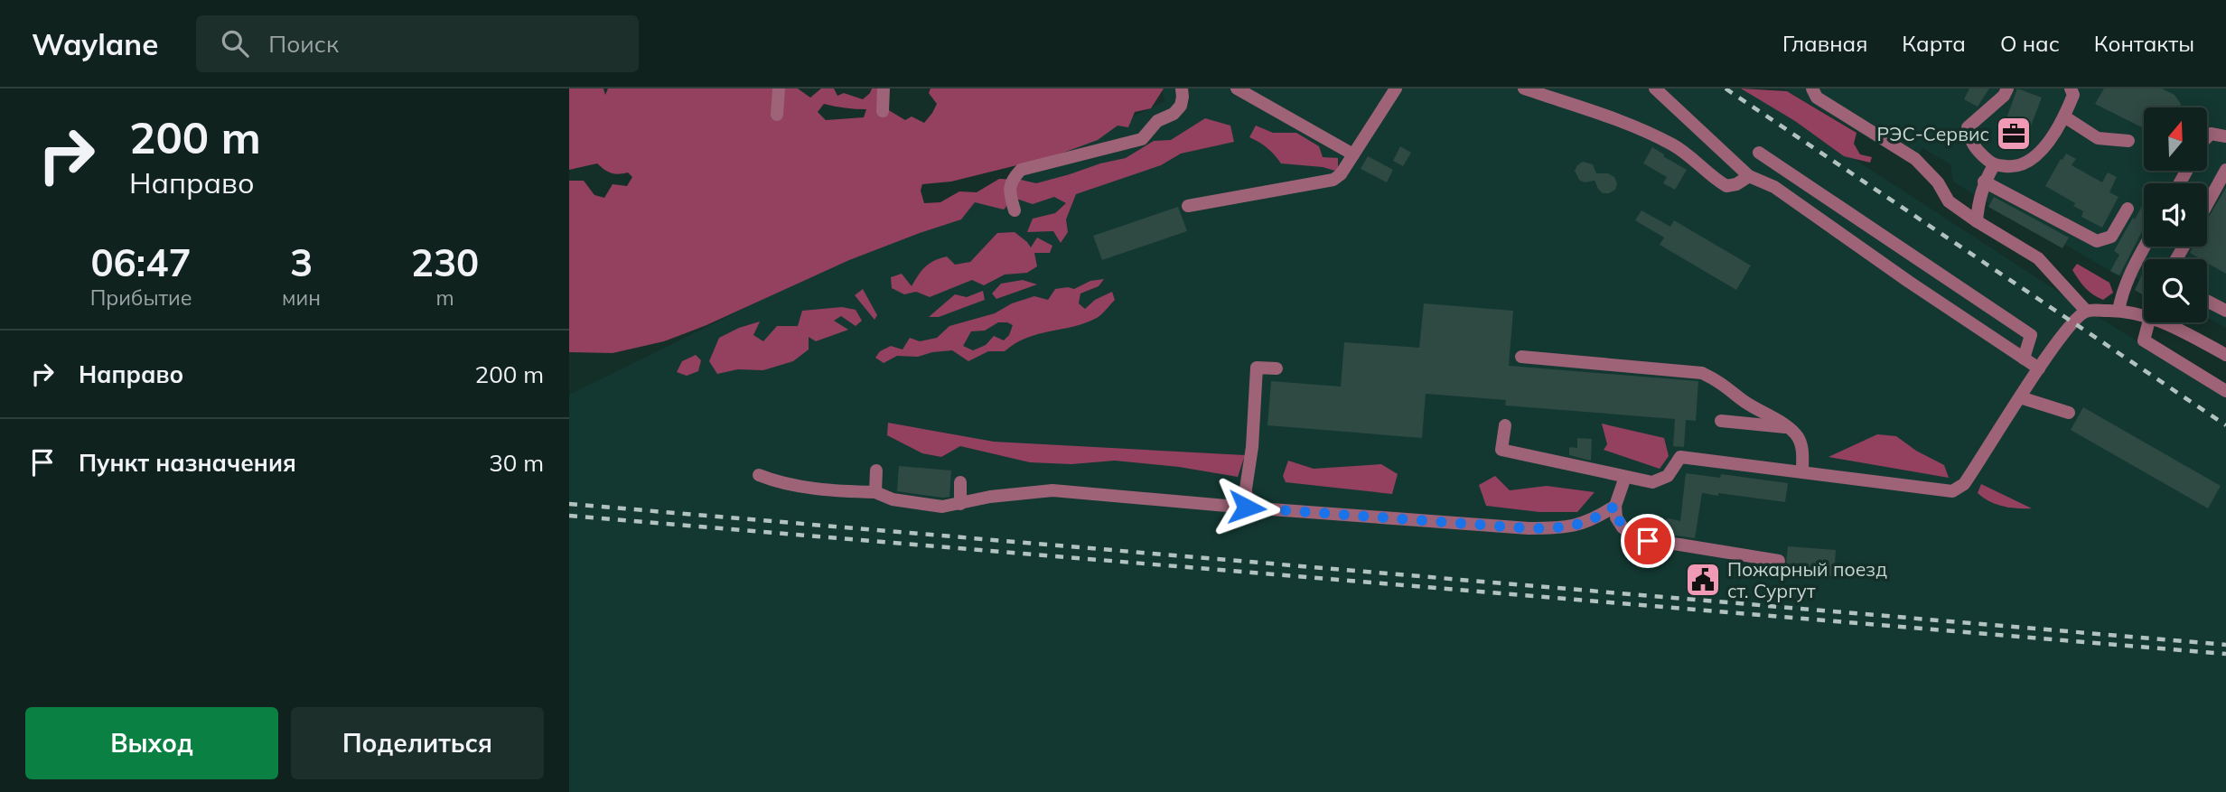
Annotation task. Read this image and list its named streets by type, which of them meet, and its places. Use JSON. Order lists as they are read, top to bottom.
{
  "places": {
    "office": ["РЭС-Сервис"],
    "public building": ["Пожарный поезд ст. Сургут"]
  },
  "north": "top",
  "page": {
    "header": "Waylane",
    "search": "Поиск",
    "nav": [
      "Главная",
      "Карта",
      "О нас",
      "Контакты"
    ],
    "turn": ["200 m", "Направо"],
    "eta": [
      "06:47",
      "Прибытие",
      "3",
      "мин",
      "230",
      "m"
    ],
    "list": [
      {
        "name": "Направо",
        "value": "200 m"
      },
      {
        "name": "Пункт назначения",
        "value": "30 m"
      }
    ],
    "buttons": ["Выход", "Поделиться"]
  }
}
